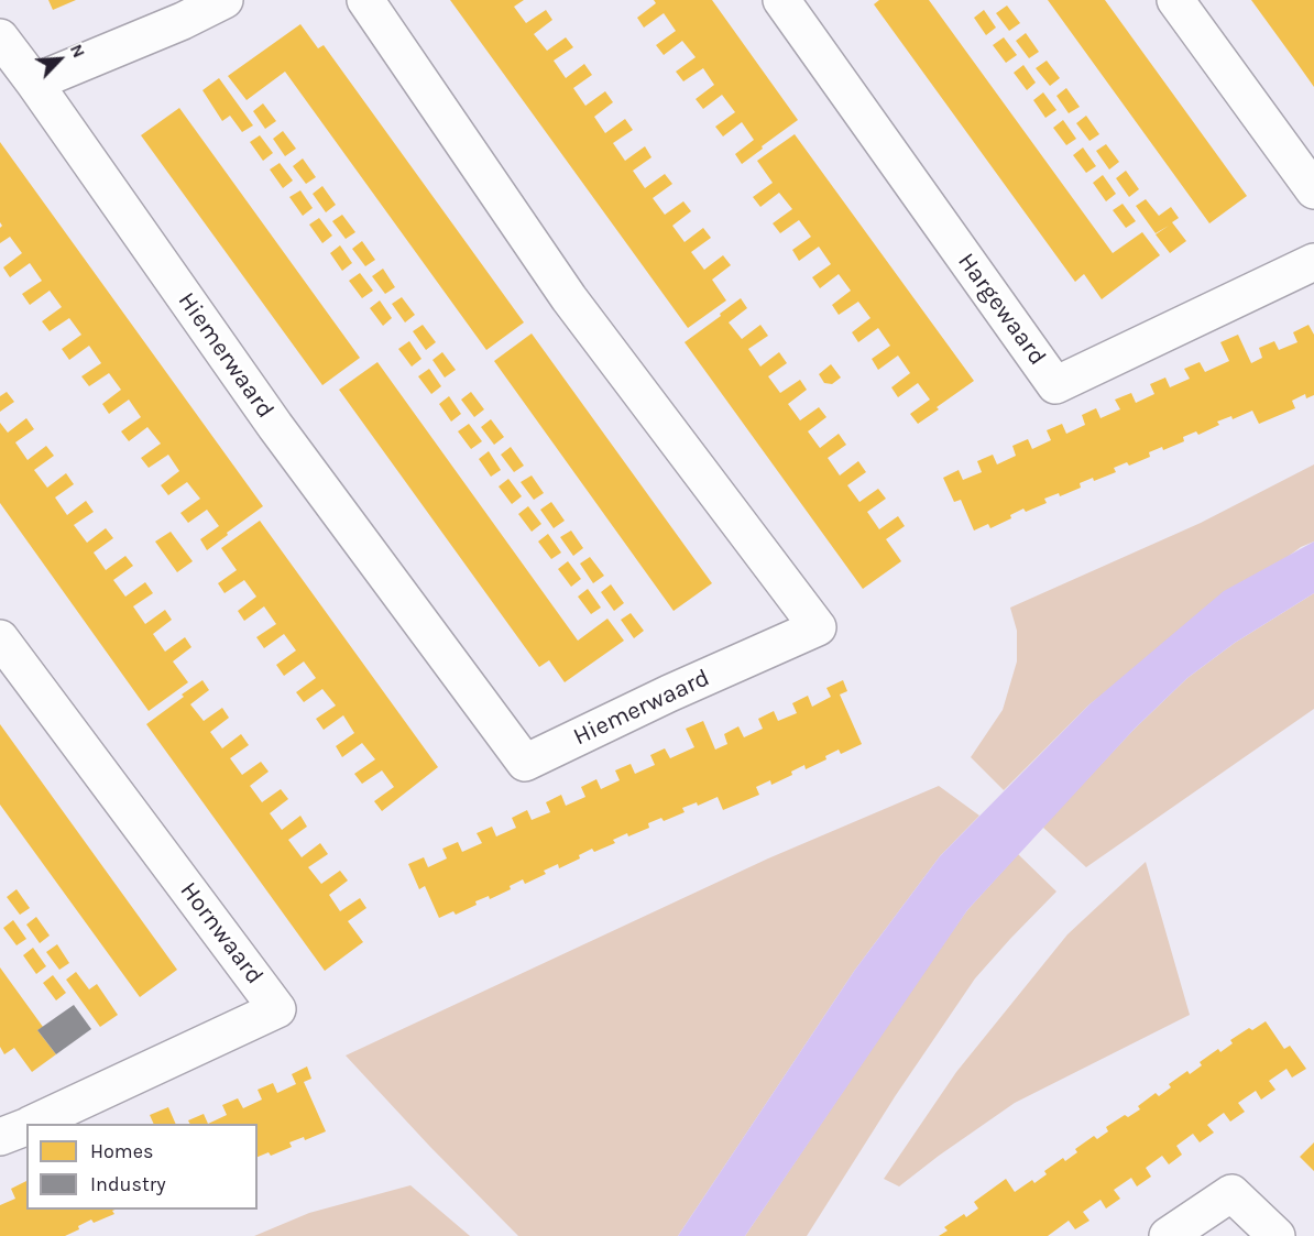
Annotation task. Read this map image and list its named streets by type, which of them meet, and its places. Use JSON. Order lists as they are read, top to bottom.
{
  "streets": {
    "street": ["Hargewaard", "Hiemerwaard", "Hornwaard"]
  },
  "legend": ["Homes", "Industry"],
  "north": "top right"
}
